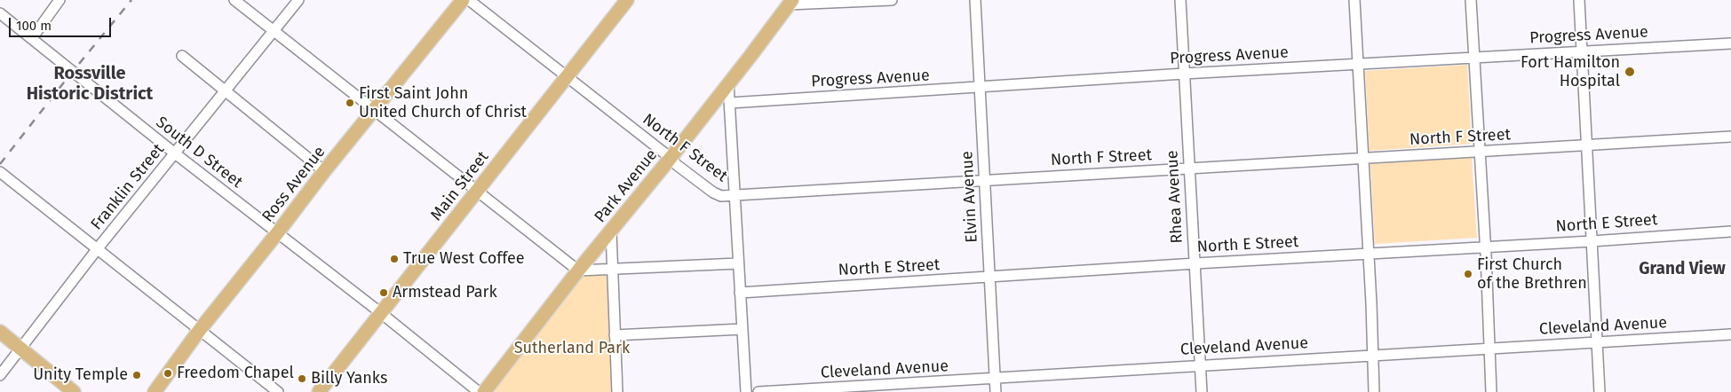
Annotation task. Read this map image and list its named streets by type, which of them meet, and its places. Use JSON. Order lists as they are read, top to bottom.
{
  "streets": {
    "main road": ["Ross Avenue", "Main Street", "Park Avenue"],
    "street": [
      "Progress Avenue",
      "North F Street",
      "South D Street",
      "Franklin Street",
      "Elvin Avenue",
      "Rhea Avenue",
      "North E Street",
      "Cleveland Avenue"
    ]
  },
  "crossings": [
    ["Progress Avenue", "Elvin Avenue"],
    ["Progress Avenue", "Rhea Avenue"],
    ["North F Street", "Main Street"],
    ["North F Street", "Park Avenue"],
    ["North F Street", "Elvin Avenue"],
    ["North F Street", "Rhea Avenue"],
    ["South D Street", "Ross Avenue"],
    ["South D Street", "Main Street"],
    ["South D Street", "Franklin Street"],
    ["Elvin Avenue", "North E Street"],
    ["Elvin Avenue", "Cleveland Avenue"],
    ["Rhea Avenue", "North E Street"],
    ["Rhea Avenue", "Cleveland Avenue"]
  ],
  "districts": ["Rossville Historic District", "Grand View"],
  "parks": ["Sutherland Park"],
  "places": [
    "Fort Hamilton Hospital",
    "First Saint John United Church of Christ",
    "True West Coffee",
    "First Church of the Brethren",
    "Armstead Park",
    "Freedom Chapel",
    "Unity Temple",
    "Billy Yanks"
  ],
  "scale_bar": "100 m"
}
